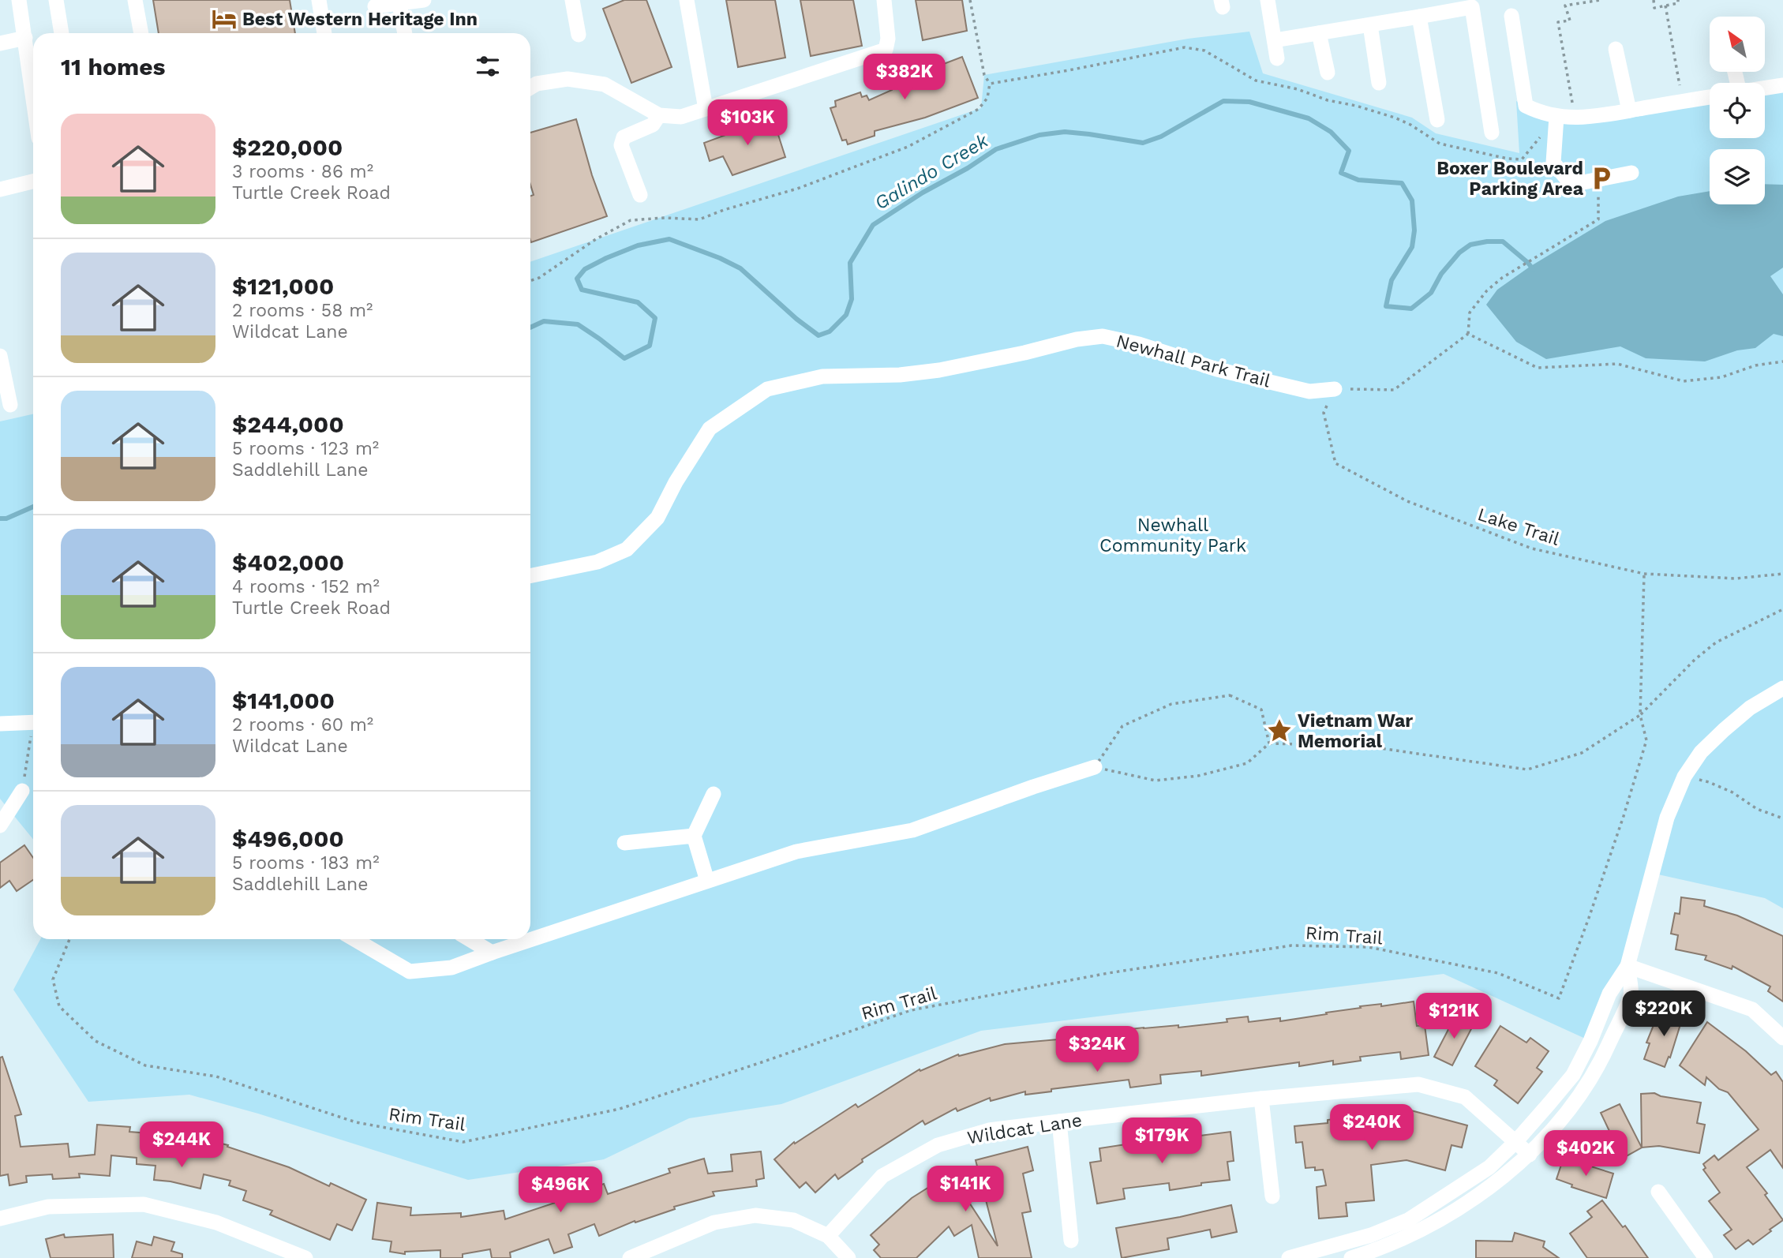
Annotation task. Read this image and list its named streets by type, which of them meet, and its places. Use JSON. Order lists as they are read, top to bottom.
{
  "streets": {
    "street": ["Newhall Park Trail", "Wildcat Lane"],
    "path": ["Lake Trail", "Rim Trail"]
  },
  "crossings": [
    ["Newhall Park Trail", "Lake Trail"]
  ],
  "water": ["Galindo Creek"],
  "parks": ["Newhall Community Park"],
  "places": {
    "hotel": ["Best Western Heritage Inn"],
    "parking": ["Boxer Boulevard Parking Area"],
    "place": ["Vietnam War Memorial"]
  },
  "north": "top left",
  "page": {
    "heading": "11 homes",
    "price": [
      "$382K",
      "$103K",
      "$220K",
      "$121K",
      "$324K",
      "$240K",
      "$179K",
      "$244K",
      "$402K",
      "$141K",
      "$496K"
    ],
    "list": [
      {
        "name": "$220,000",
        "note": "3 rooms · 86 m² · Turtle Creek Road"
      },
      {
        "name": "$121,000",
        "note": "2 rooms · 58 m² · Wildcat Lane"
      },
      {
        "name": "$244,000",
        "note": "5 rooms · 123 m² · Saddlehill Lane"
      },
      {
        "name": "$402,000",
        "note": "4 rooms · 152 m² · Turtle Creek Road"
      },
      {
        "name": "$141,000",
        "note": "2 rooms · 60 m² · Wildcat Lane"
      },
      {
        "name": "$496,000",
        "note": "5 rooms · 183 m² · Saddlehill Lane"
      }
    ]
  }
}
